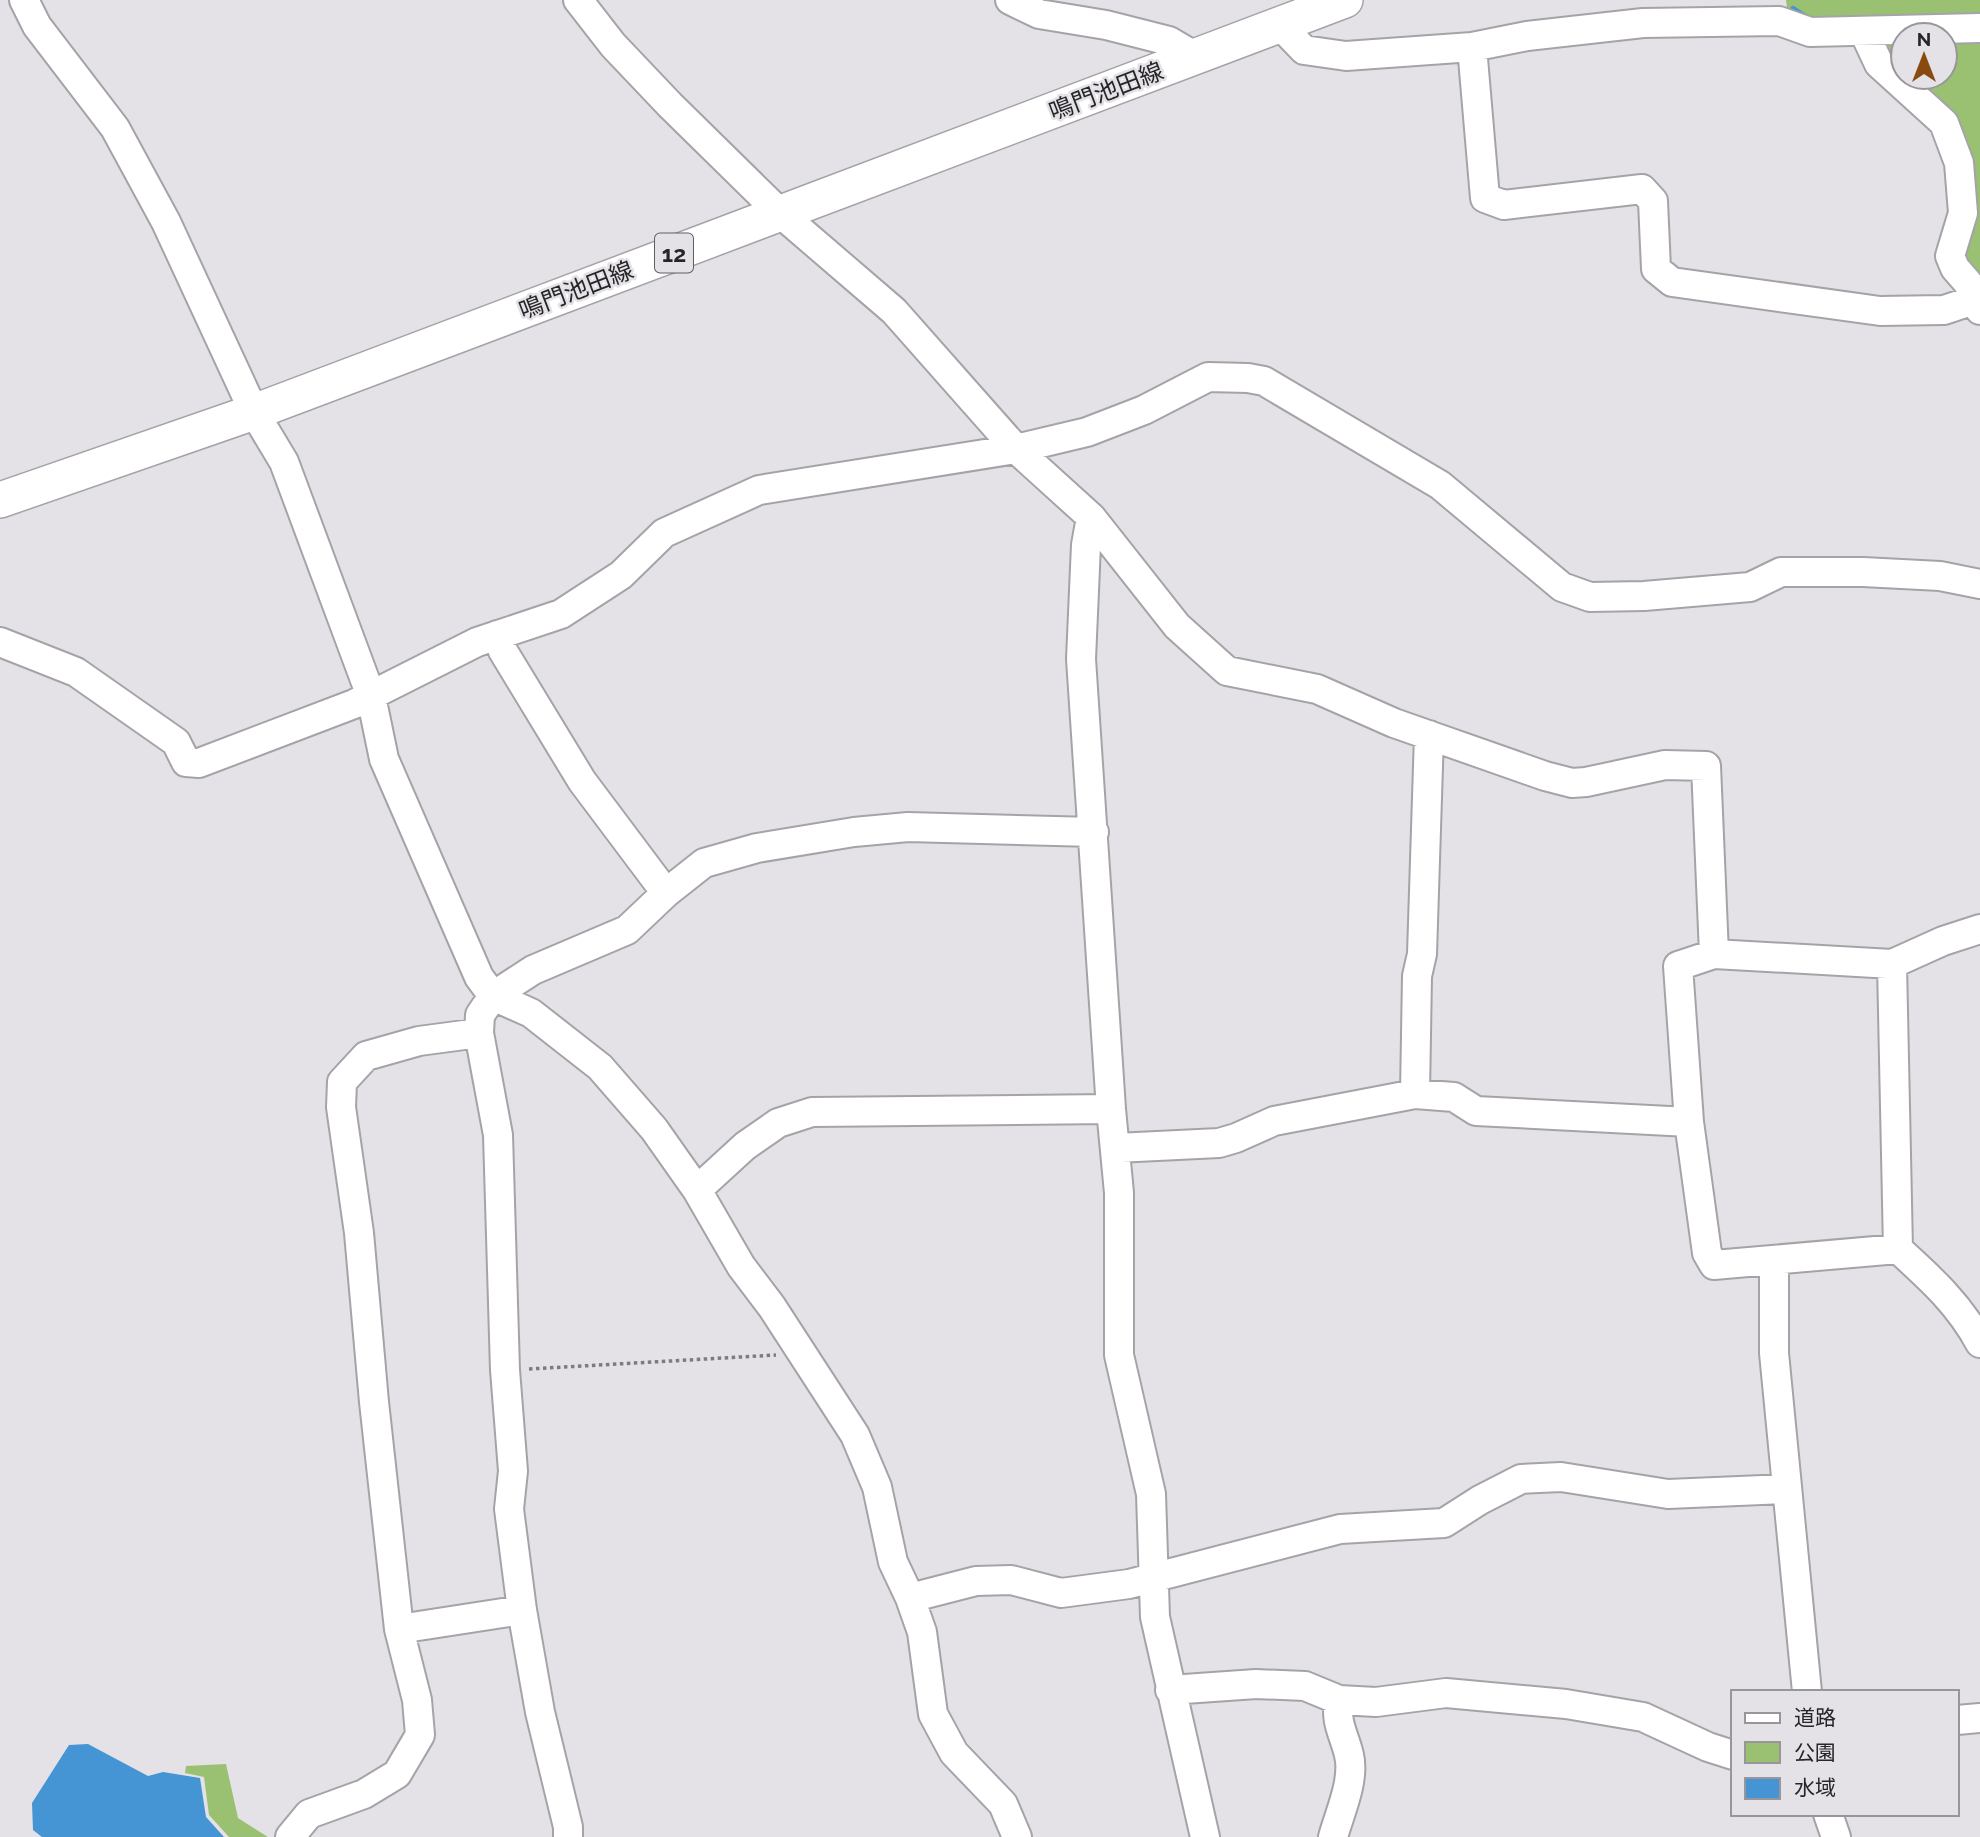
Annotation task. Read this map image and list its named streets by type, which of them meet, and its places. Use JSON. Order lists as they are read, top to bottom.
{
  "streets": {
    "main road": ["鳴門池田線", "12"]
  },
  "legend": ["道路", "公園", "水域"],
  "north": "top"
}
